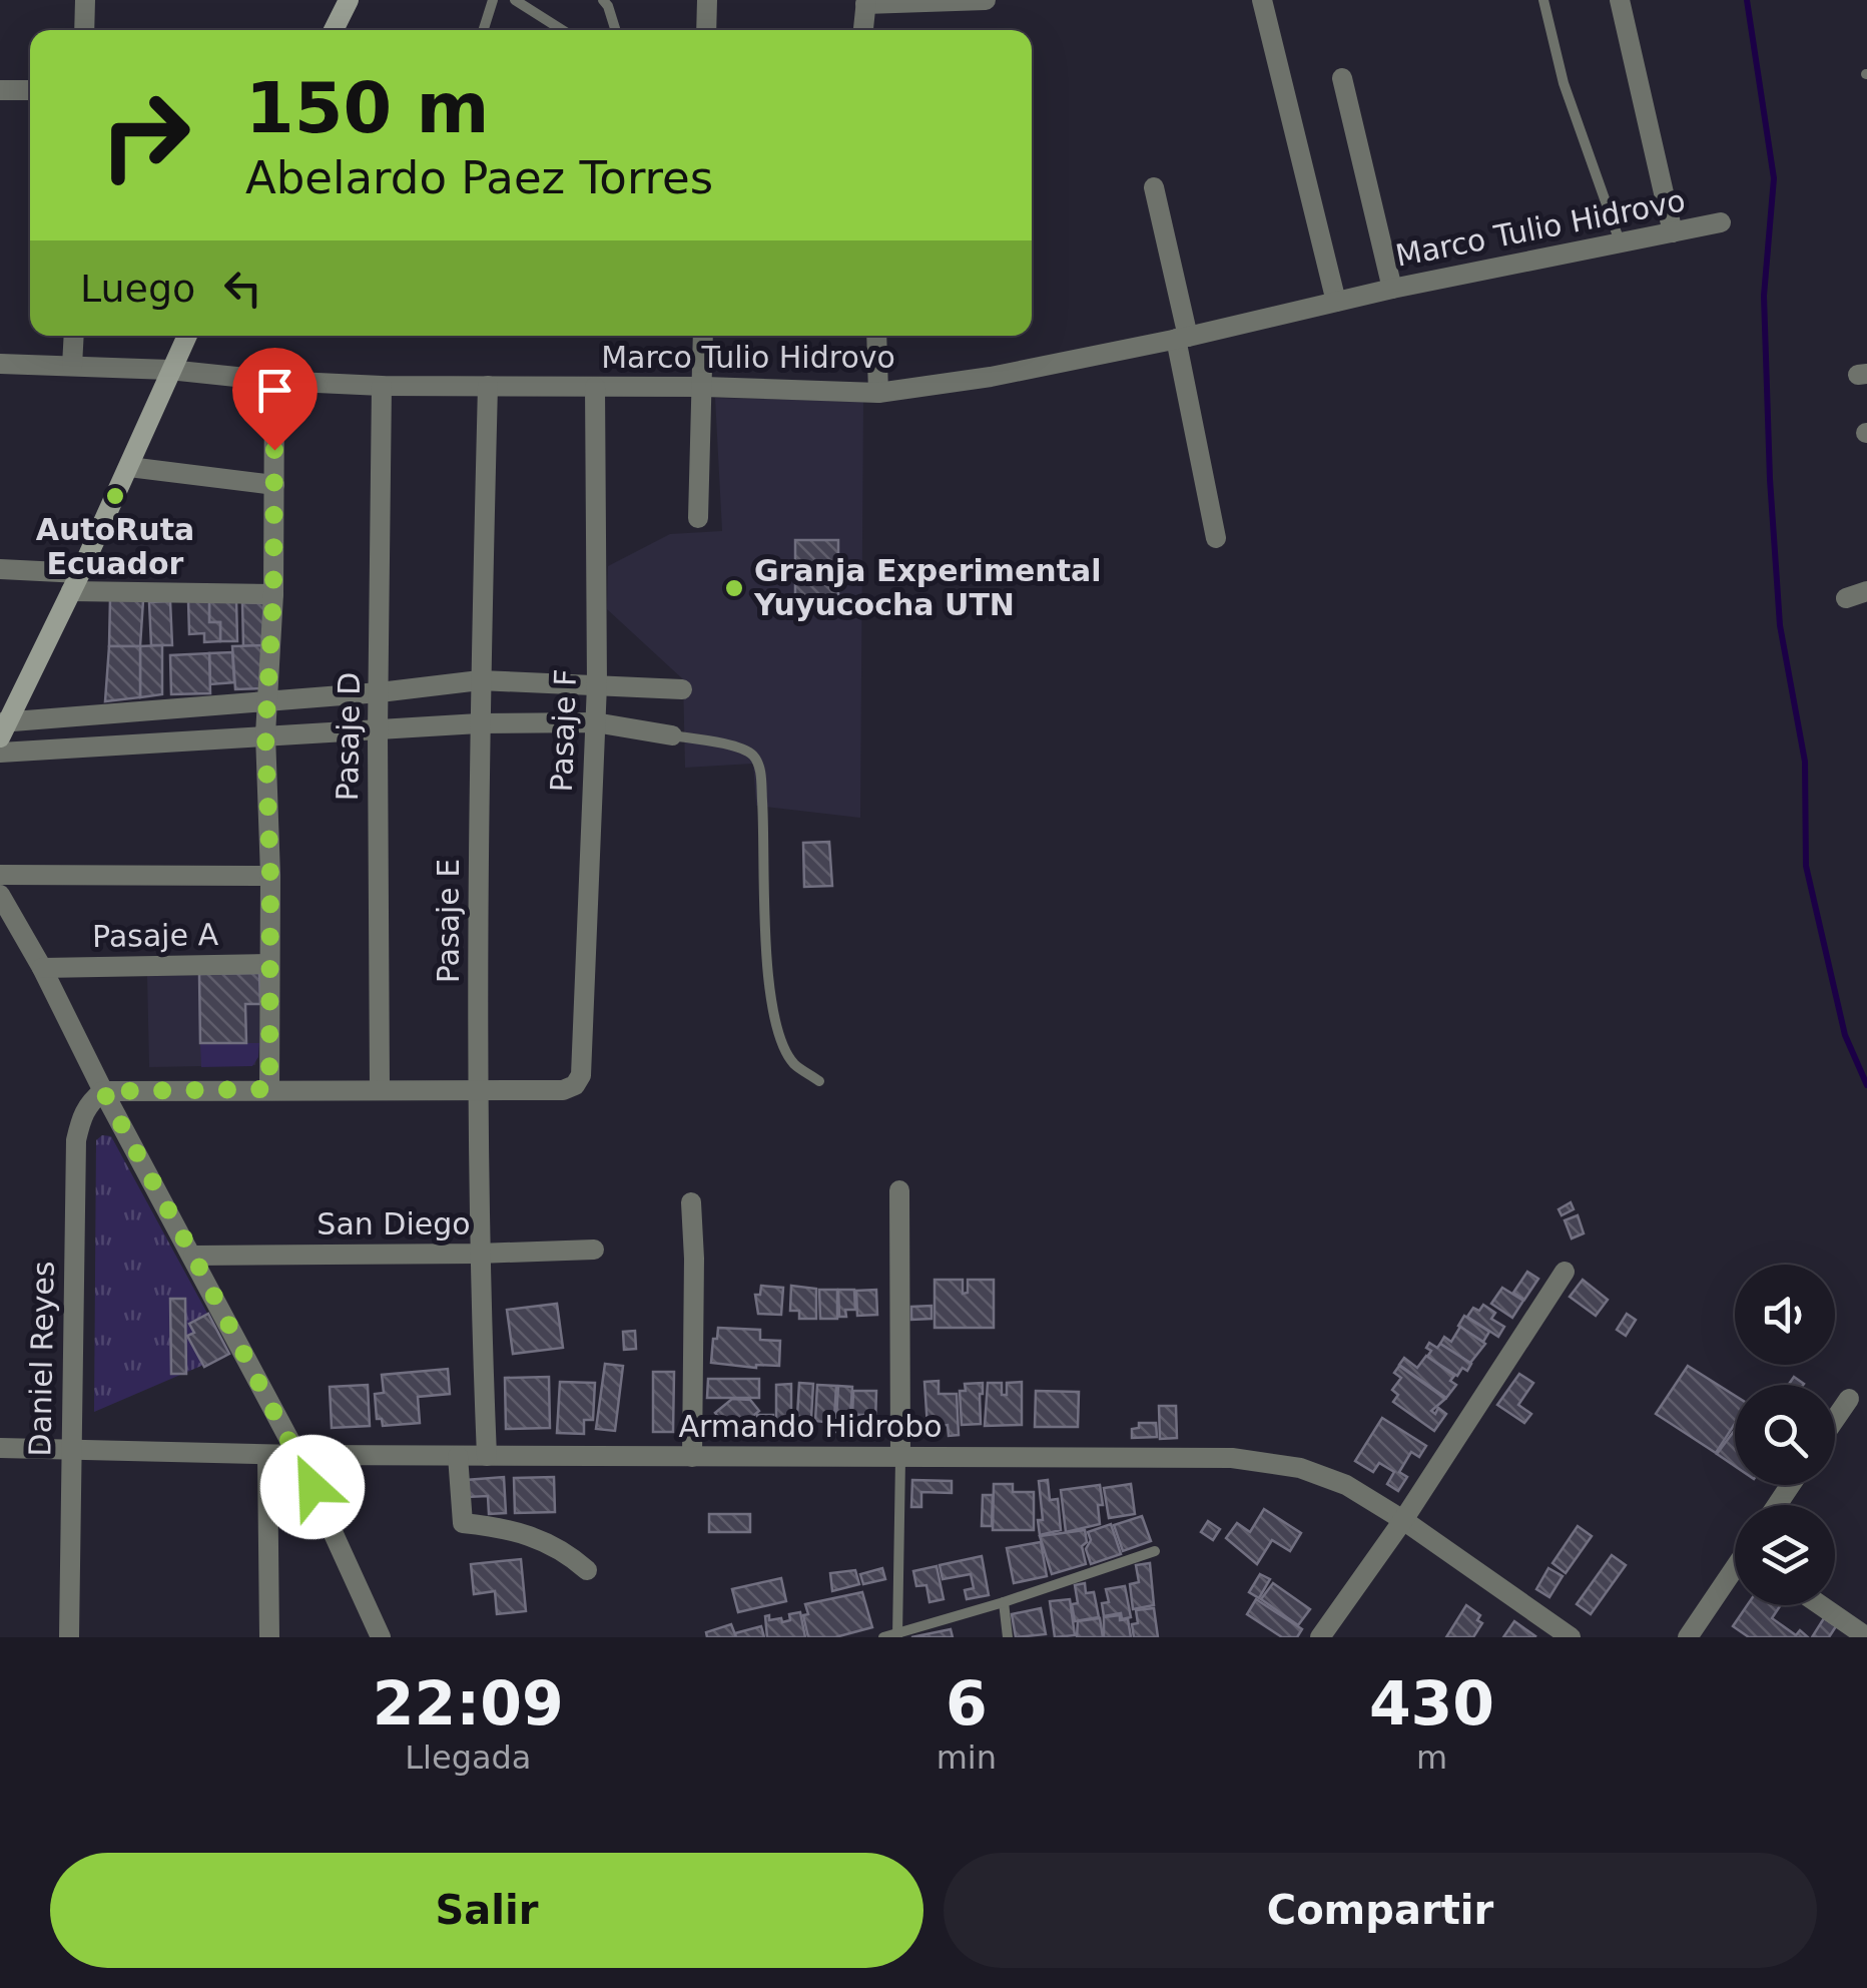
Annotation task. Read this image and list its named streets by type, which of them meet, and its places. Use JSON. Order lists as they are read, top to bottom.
{
  "streets": {
    "street": [
      "Marco Tulio Hidrovo",
      "Pasaje F",
      "Pasaje D",
      "Pasaje E",
      "Pasaje A",
      "San Diego",
      "Daniel Reyes",
      "Armando Hidrobo"
    ]
  },
  "crossings": [
    ["Marco Tulio Hidrovo", "Pasaje F"],
    ["Marco Tulio Hidrovo", "Pasaje D"],
    ["Marco Tulio Hidrovo", "Pasaje E"],
    ["Pasaje F", "Pasaje E"],
    ["Pasaje E", "San Diego"],
    ["Pasaje E", "Armando Hidrobo"],
    ["Daniel Reyes", "Armando Hidrobo"]
  ],
  "places": ["AutoRuta Ecuador", "Granja Experimental Yuyucocha UTN"],
  "page": {
    "turn": ["150 m", "Abelardo Paez Torres"],
    "then": "Luego",
    "eta": [
      "22:09",
      "Llegada",
      "6",
      "min",
      "430",
      "m"
    ],
    "buttons": ["Salir", "Compartir"]
  }
}
